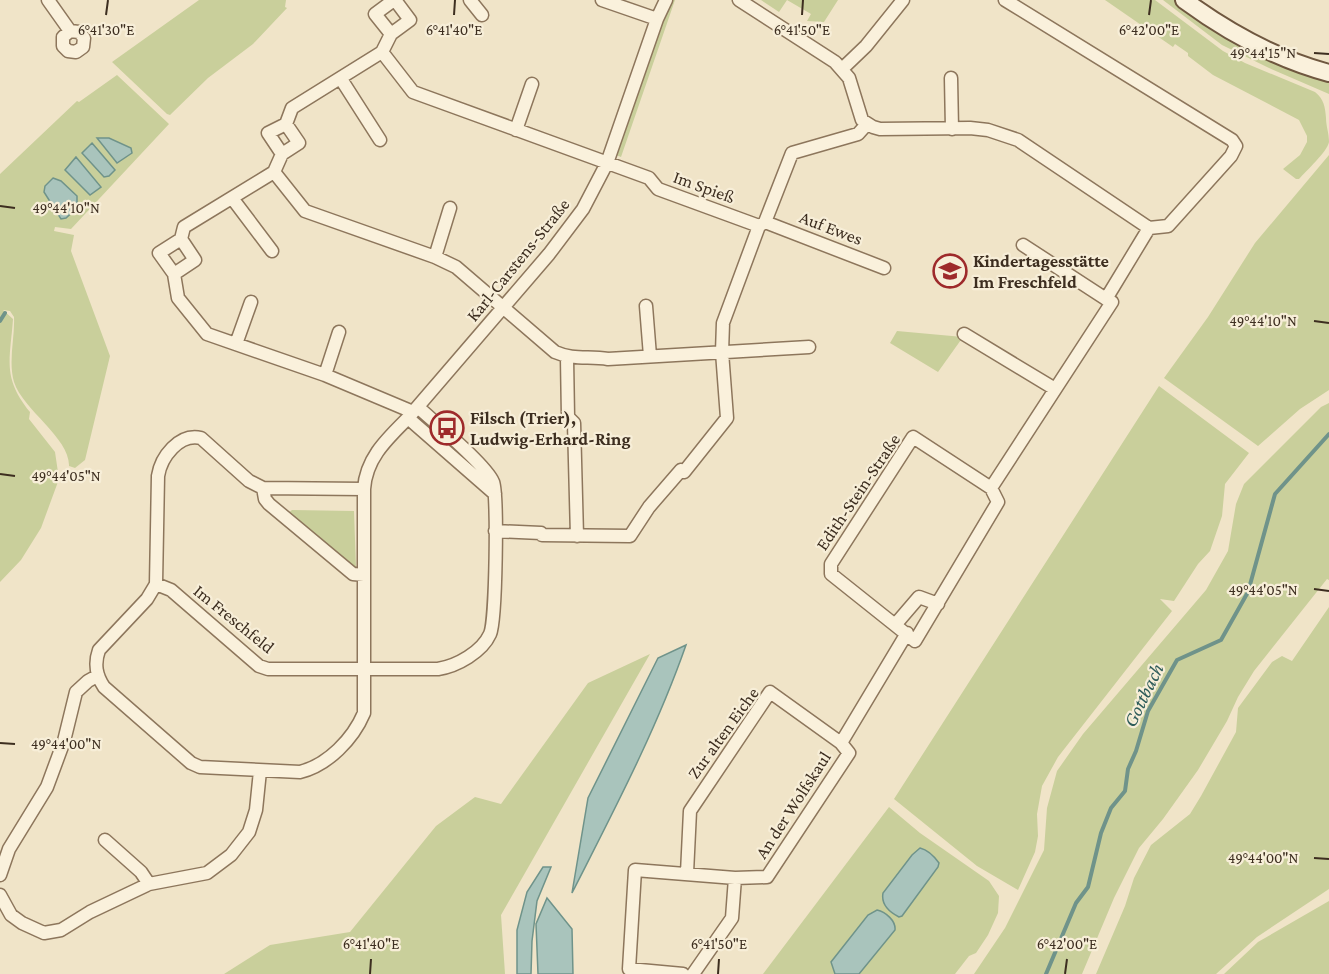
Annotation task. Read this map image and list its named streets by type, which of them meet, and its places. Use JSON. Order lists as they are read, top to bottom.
{
  "streets": {
    "street": [
      "Im Spieß",
      "Auf Ewes",
      "Karl-Carstens-Straße",
      "Edith-Stein-Straße",
      "Im Freschfeld",
      "Zur alten Eiche",
      "An der Wolfskaul"
    ]
  },
  "crossings": [
    ["Im Spieß", "Auf Ewes"],
    ["Im Spieß", "Karl-Carstens-Straße"],
    ["Karl-Carstens-Straße", "Im Freschfeld"],
    ["Zur alten Eiche", "An der Wolfskaul"]
  ],
  "water": ["Gottbach"],
  "places": {
    "school or university": ["Kindertagesstätte Im Freschfeld"],
    "bus stop": ["Filsch (Trier), Ludwig-Erhard-Ring"]
  },
  "coordinates": [
    "6°41'30\"E",
    "6°41'40\"E",
    "6°41'50\"E",
    "6°42'00\"E",
    "49°44'15\"N",
    "49°44'10\"N",
    "49°44'05\"N",
    "49°44'00\"N"
  ]
}
